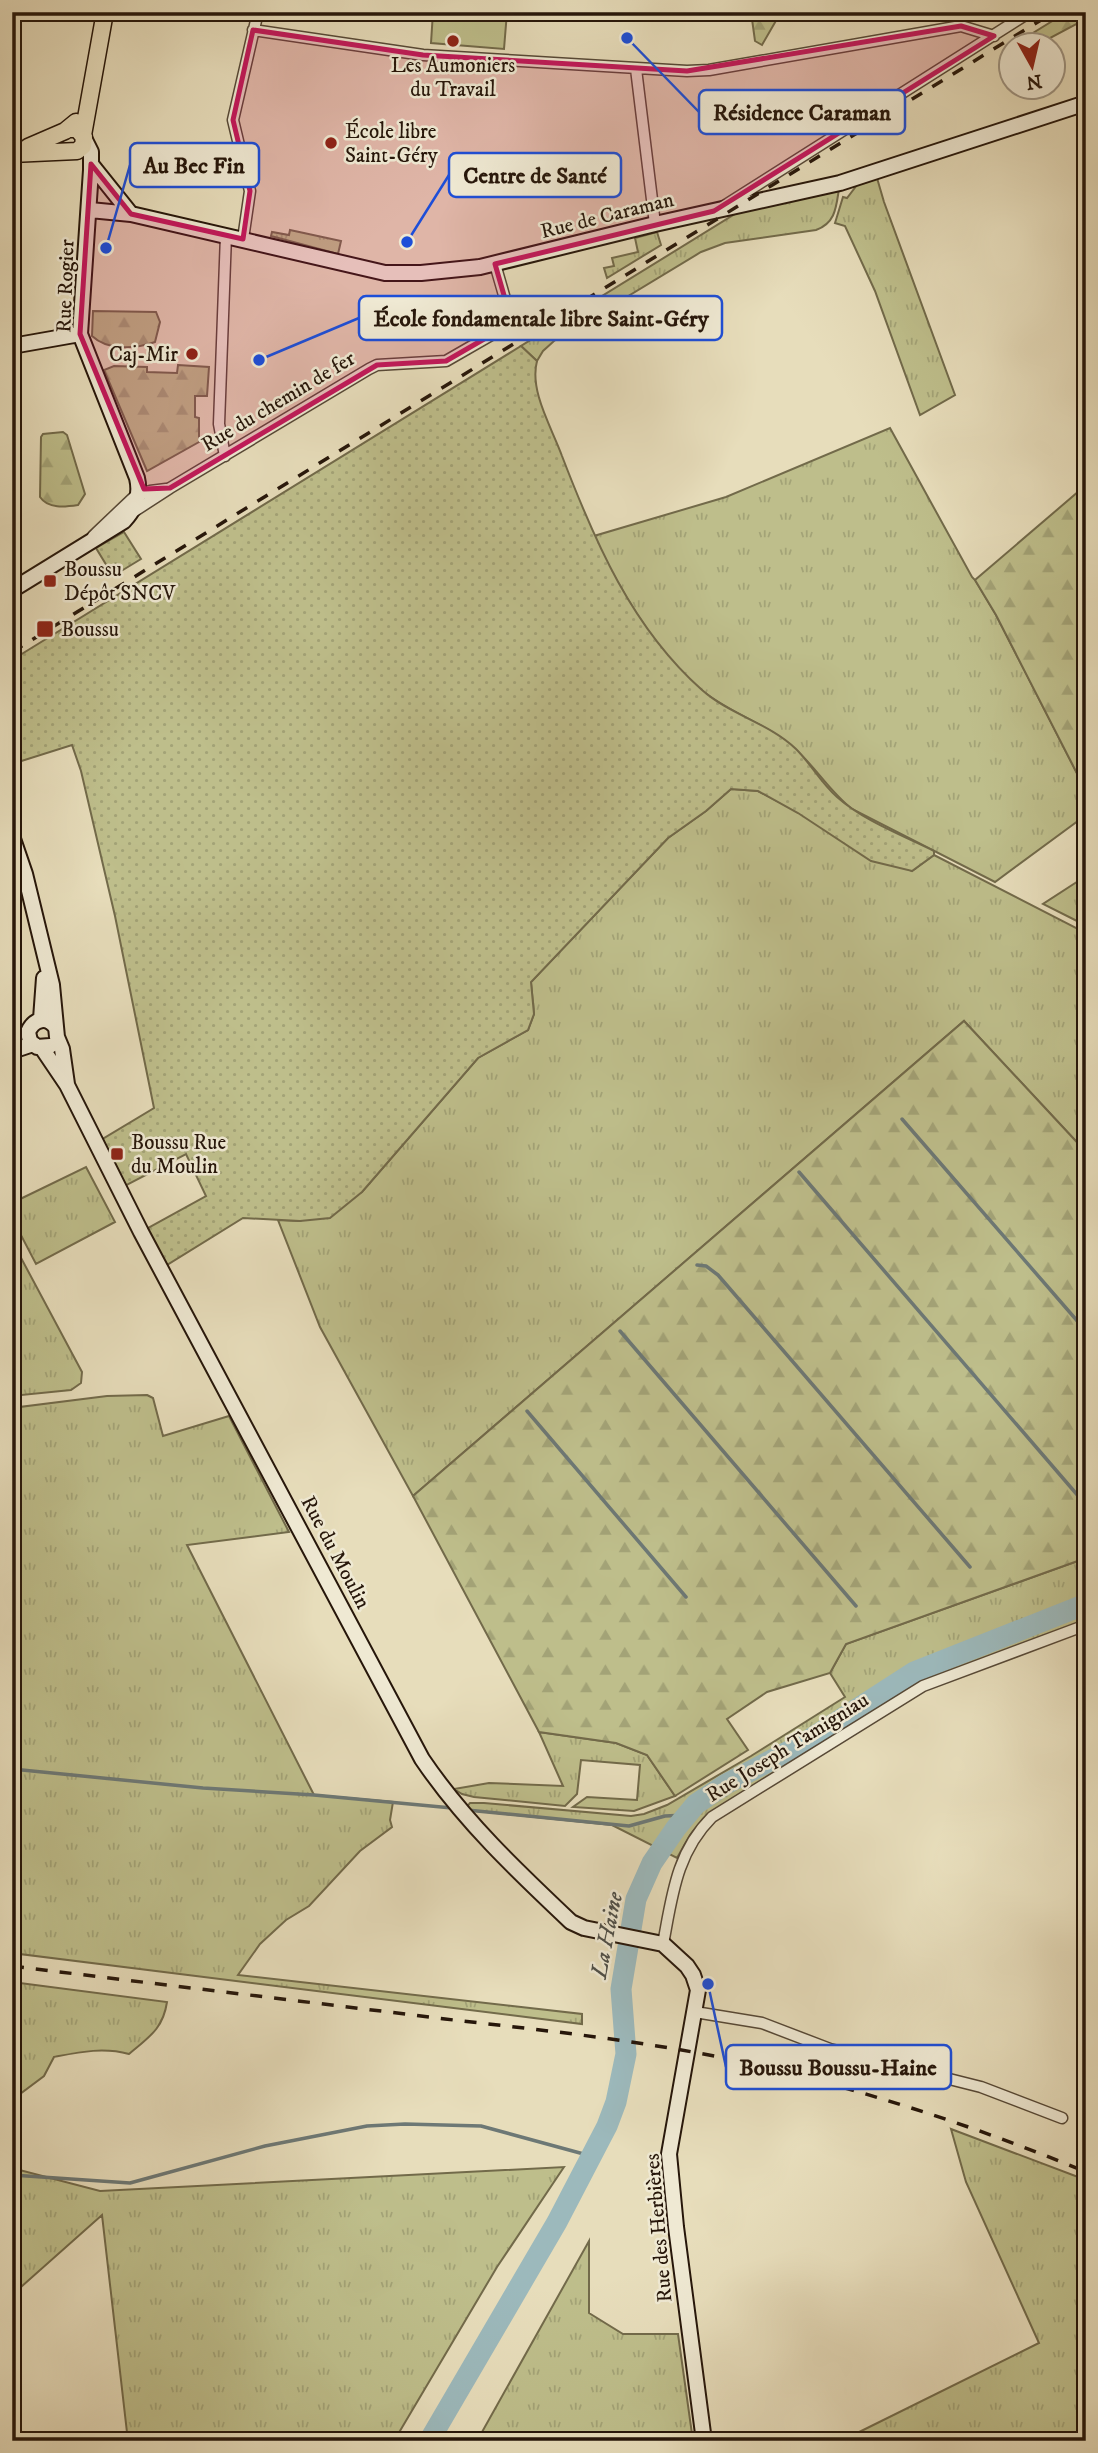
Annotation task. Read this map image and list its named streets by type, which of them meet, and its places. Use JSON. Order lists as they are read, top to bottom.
{
  "streets": {
    "street": [
      "Rue de Caraman",
      "Rue Rogier",
      "Rue du chemin de fer",
      "Rue du Moulin",
      "Rue Joseph Tamigniau",
      "Rue des Herbières"
    ]
  },
  "crossings": [
    ["Rue de Caraman", "Rue Rogier"],
    ["Rue de Caraman", "Rue du chemin de fer"],
    ["Rue du Moulin", "Rue Joseph Tamigniau"]
  ],
  "water": ["La Haine"],
  "places": {
    "other": [
      "Résidence Caraman",
      "Les Aumoniers du Travail",
      "École libre Saint-Géry",
      "Centre de Santé",
      "Au Bec Fin",
      "Caj-Mir",
      "École fondamentale libre Saint-Géry",
      "Boussu Boussu-Haine"
    ],
    "transit": ["Boussu Dépôt SNCV", "Boussu", "Boussu Rue du Moulin"]
  },
  "north": "bottom"
}
